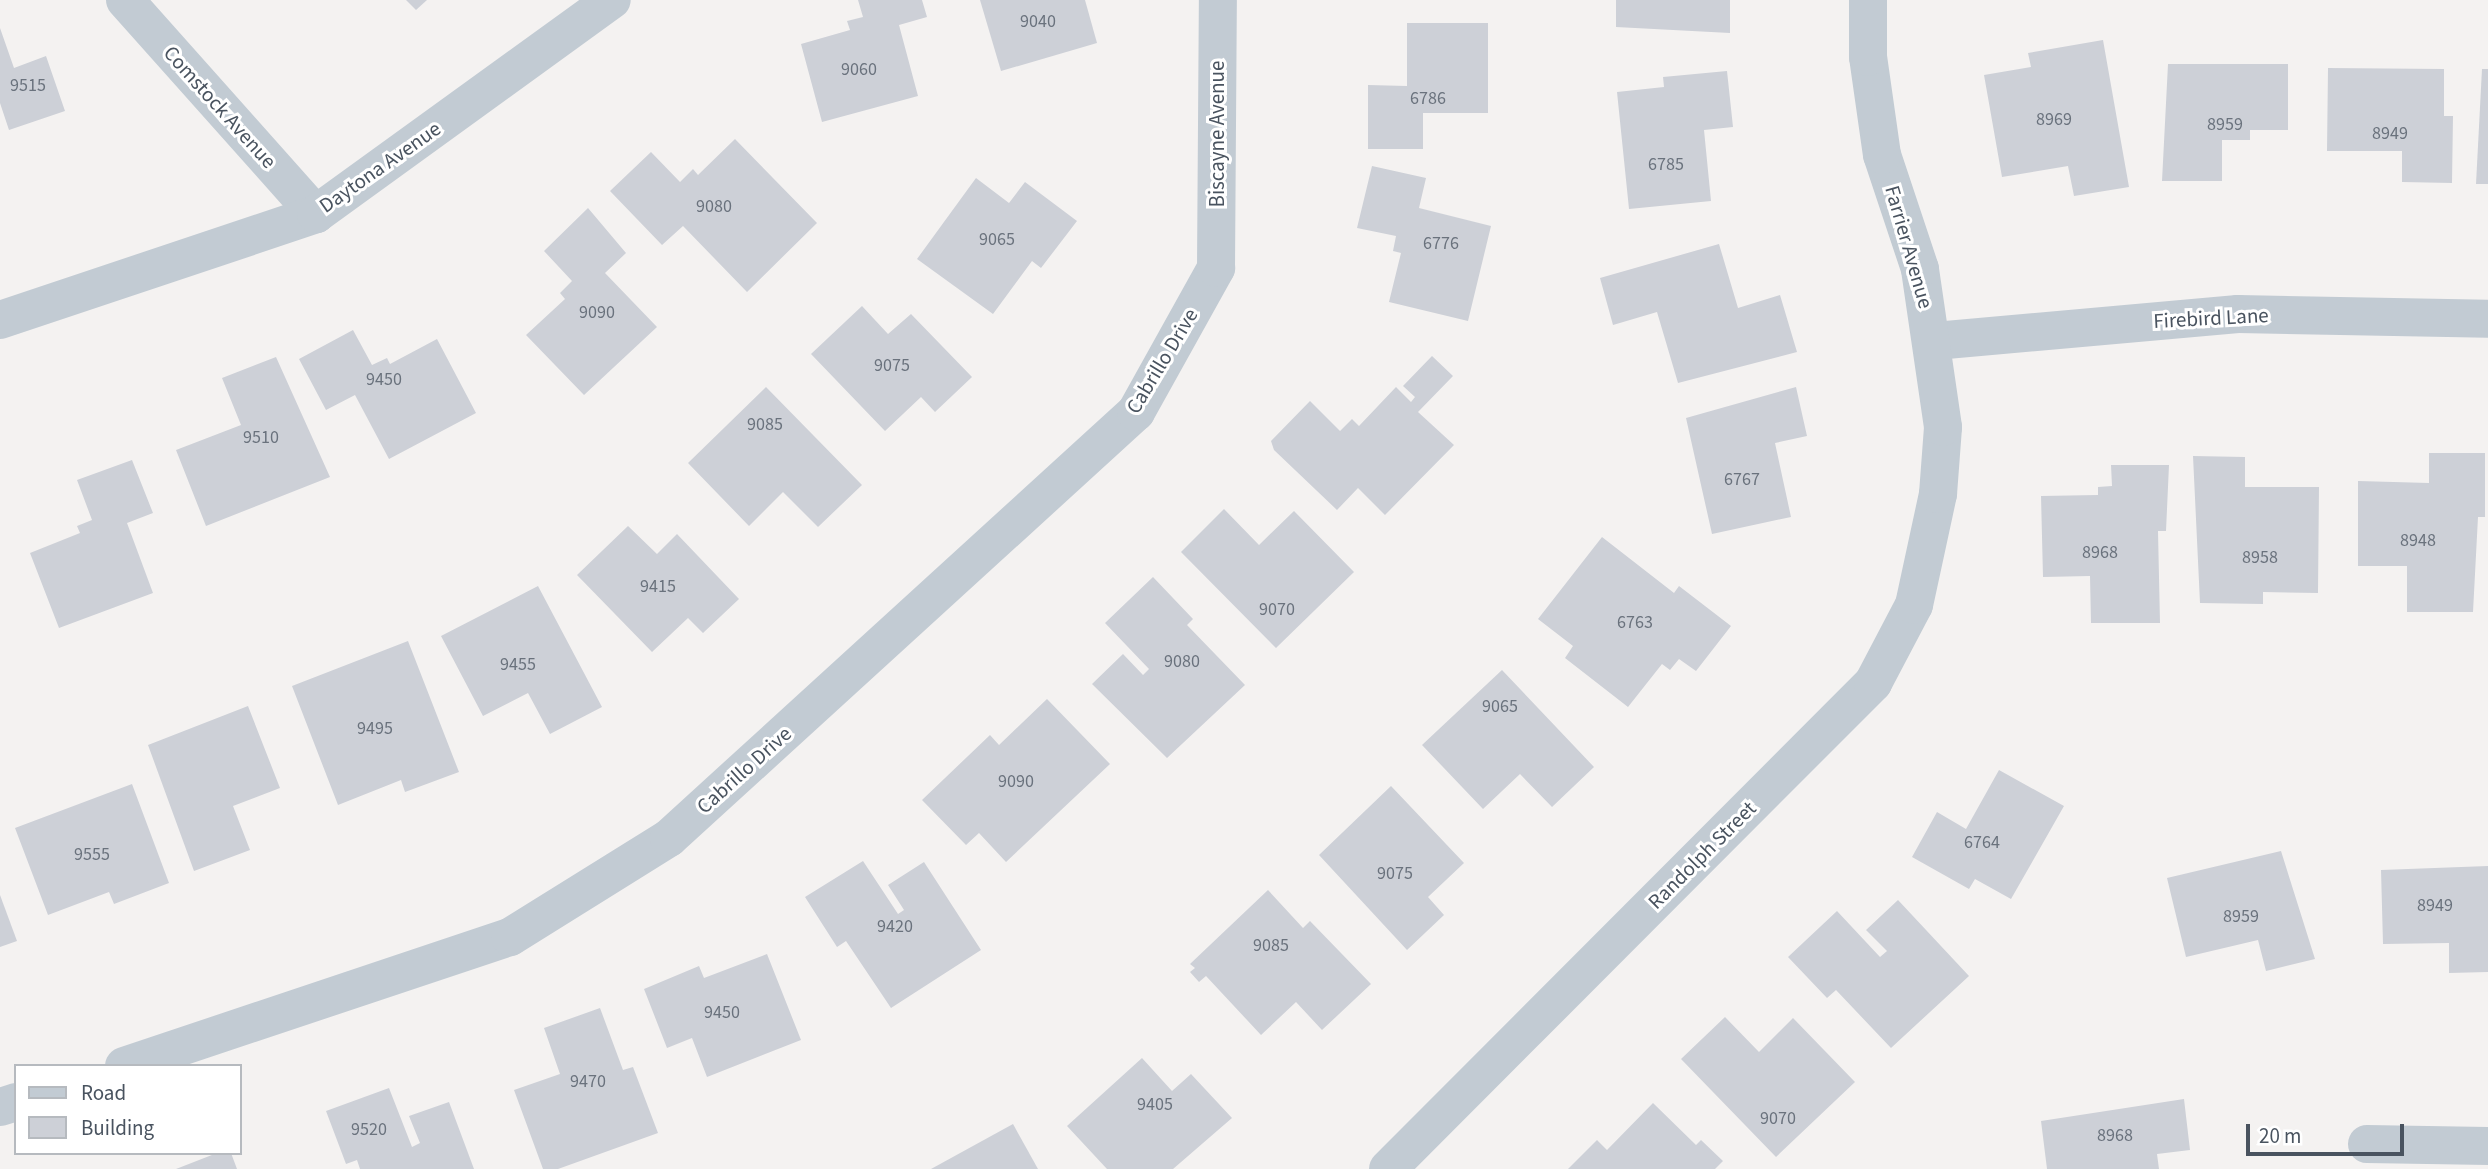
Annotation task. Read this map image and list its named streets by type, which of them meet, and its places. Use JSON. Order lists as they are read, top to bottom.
{
  "streets": {
    "street": [
      "Comstock Avenue",
      "Biscayne Avenue",
      "Daytona Avenue",
      "Farrier Avenue",
      "Firebird Lane",
      "Cabrillo Drive",
      "Randolph Street"
    ]
  },
  "crossings": [
    ["Comstock Avenue", "Daytona Avenue"],
    ["Biscayne Avenue", "Cabrillo Drive"],
    ["Farrier Avenue", "Firebird Lane"],
    ["Farrier Avenue", "Randolph Street"]
  ],
  "house_numbers": [
    "9040",
    "9060",
    "9515",
    "6786",
    "8969",
    "8959",
    "8949",
    "6785",
    "9080",
    "9065",
    "6776",
    "9090",
    "9075",
    "9450",
    "9085",
    "9510",
    "6767",
    "8948",
    "8968",
    "8958",
    "9415",
    "9070",
    "6763",
    "9080",
    "9455",
    "9065",
    "9495",
    "9090",
    "6764",
    "9555",
    "9075",
    "8949",
    "8959",
    "9420",
    "9085",
    "9450",
    "9470",
    "9405",
    "9070",
    "9520",
    "8968"
  ],
  "legend": ["Road", "Building"],
  "scale_bar": "20 m"
}
